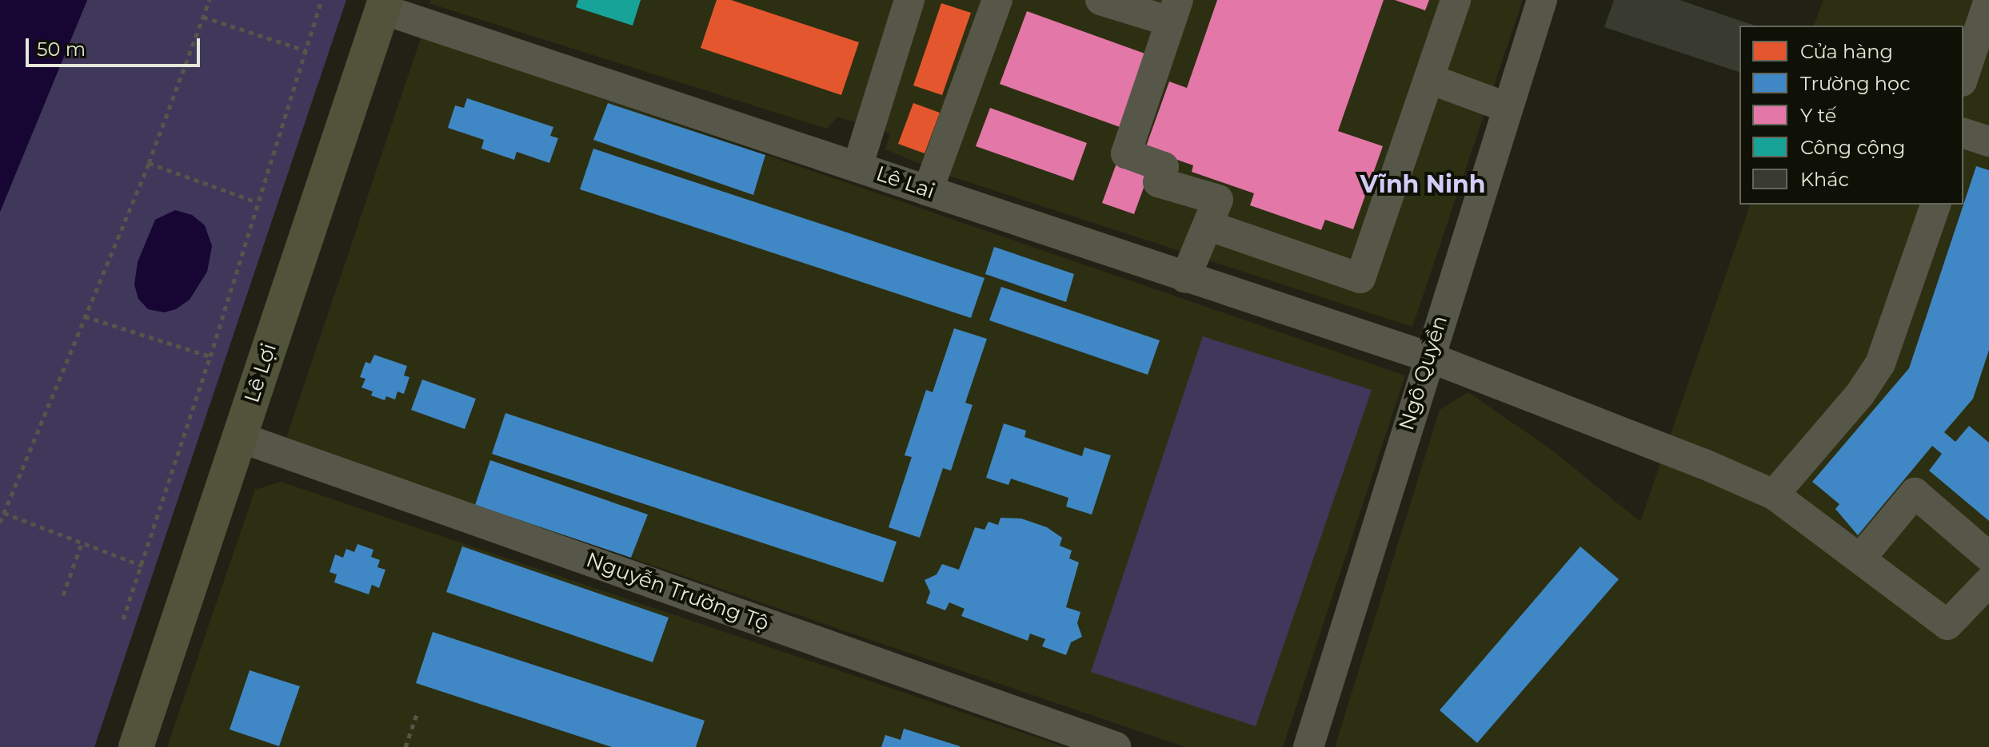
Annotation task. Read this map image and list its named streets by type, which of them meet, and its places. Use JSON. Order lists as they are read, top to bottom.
{
  "streets": {
    "main road": ["Lê Lợi"],
    "street": ["Lê Lai", "Ngô Quyền", "Nguyễn Trường Tộ"]
  },
  "crossings": [
    ["Lê Lai", "Lê Lợi"],
    ["Lê Lai", "Ngô Quyền"],
    ["Lê Lợi", "Nguyễn Trường Tộ"]
  ],
  "districts": ["Vĩnh Ninh"],
  "legend": [
    "Cửa hàng",
    "Trường học",
    "Y tế",
    "Công cộng",
    "Khác"
  ],
  "scale_bar": "50 m"
}
